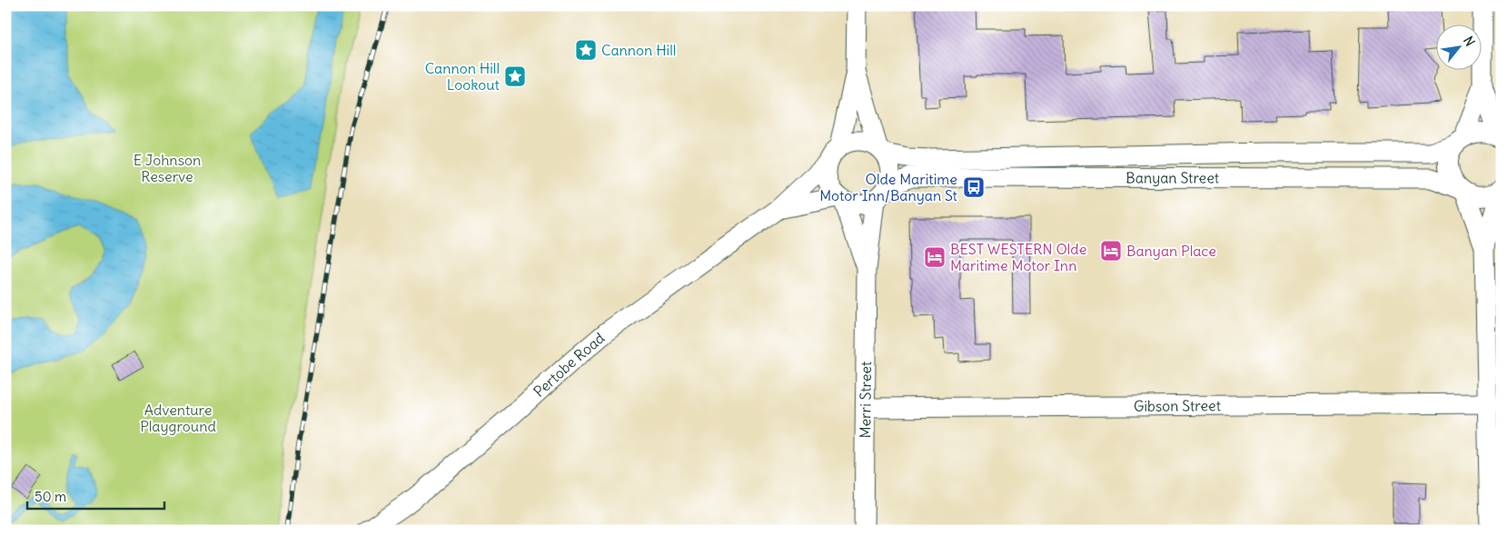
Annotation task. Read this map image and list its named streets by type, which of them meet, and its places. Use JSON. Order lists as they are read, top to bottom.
{
  "streets": {
    "street": [
      "Banyan Street",
      "Pertobe Road",
      "Merri Street",
      "Gibson Street"
    ]
  },
  "crossings": [
    ["Banyan Street", "Pertobe Road"],
    ["Banyan Street", "Merri Street"],
    ["Pertobe Road", "Merri Street"],
    ["Merri Street", "Gibson Street"]
  ],
  "parks": ["E Johnson Reserve", "Adventure Playground"],
  "places": {
    "place": ["Cannon Hill", "Cannon Hill Lookout"],
    "bus stop": ["Olde Maritime Motor Inn/Banyan St"],
    "hotel": ["Banyan Place", "BEST WESTERN Olde Maritime Motor Inn"]
  },
  "scale_bar": "50 m",
  "north": "top right"
}
